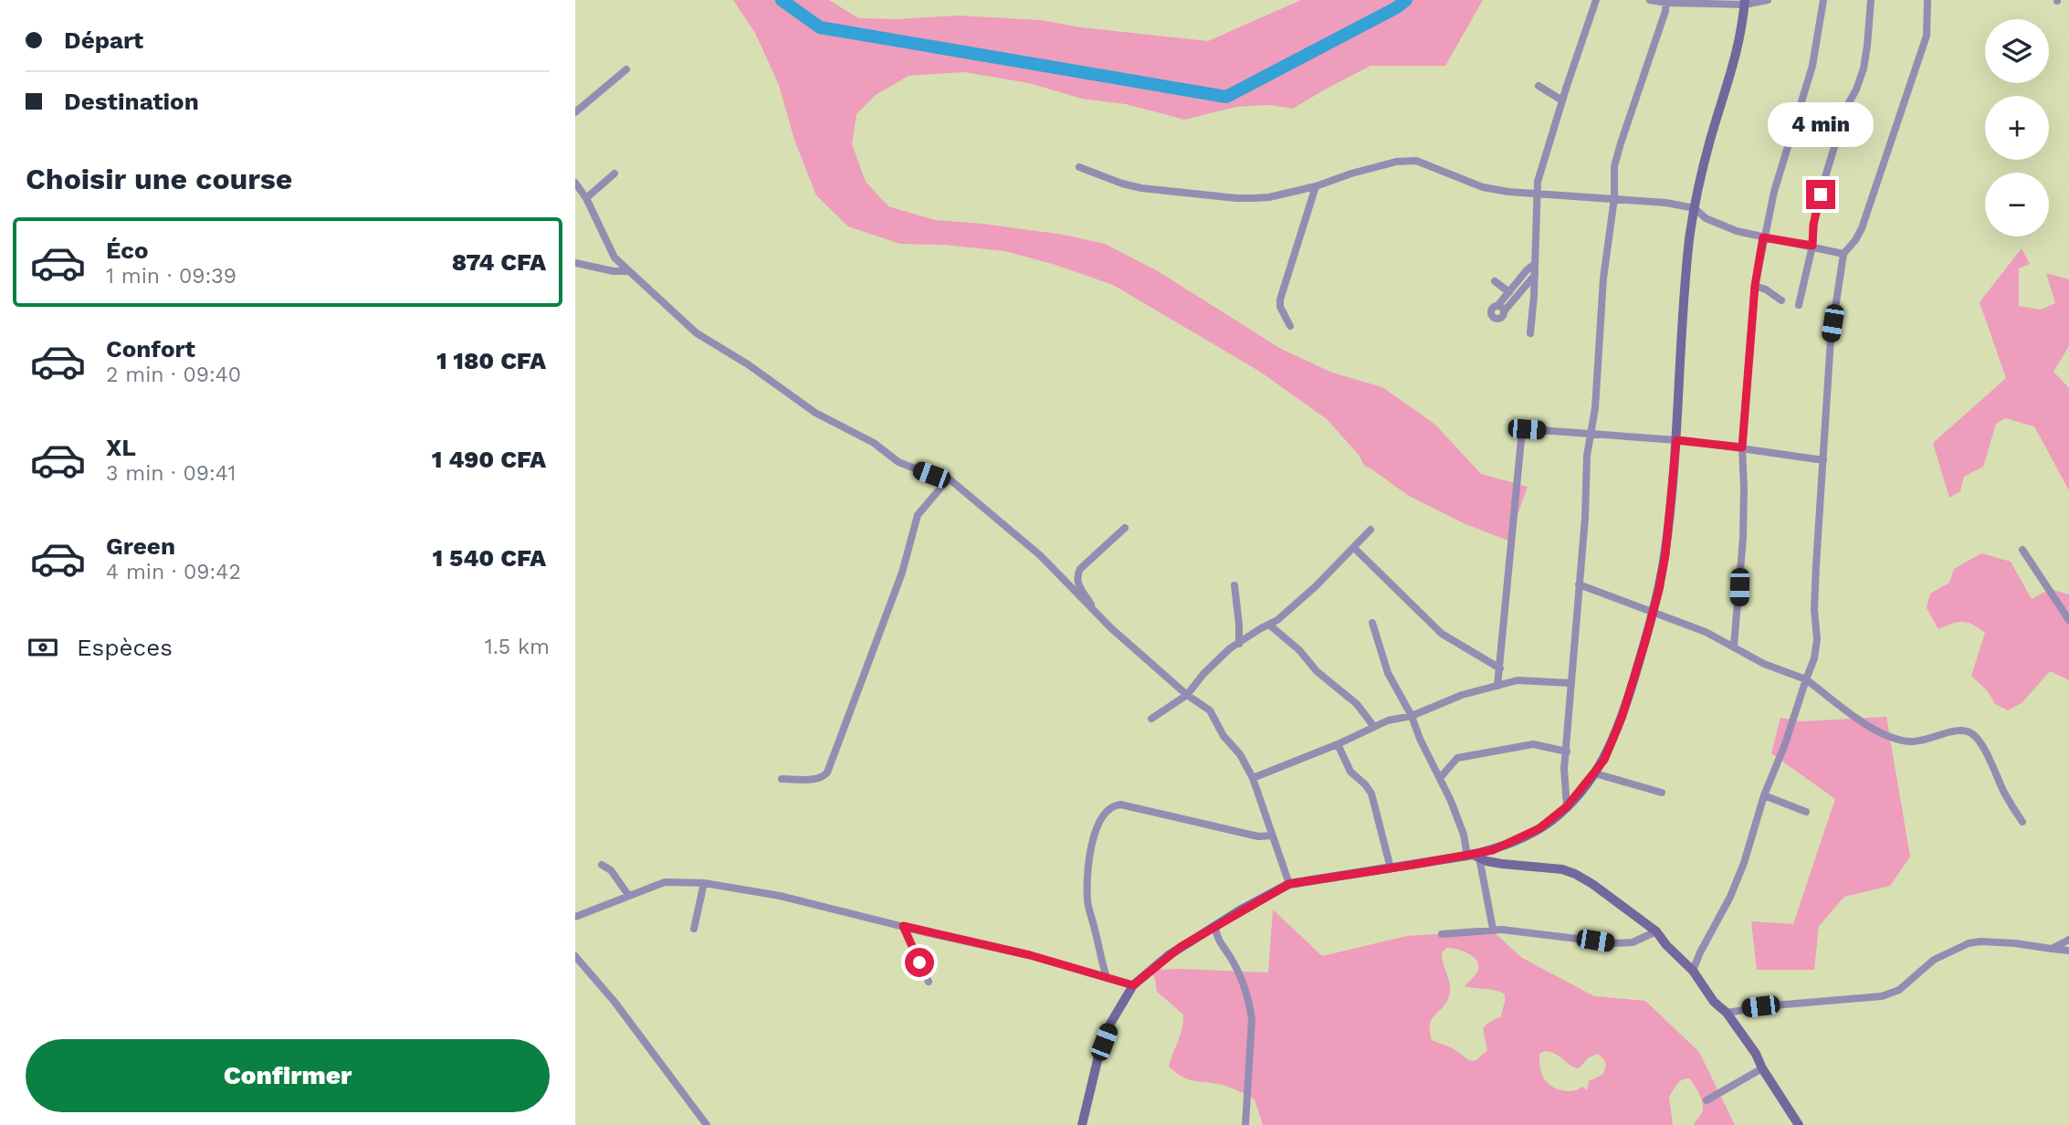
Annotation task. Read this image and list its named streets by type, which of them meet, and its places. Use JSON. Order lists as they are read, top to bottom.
{
  "page": {
    "banner": ["Départ", "Destination"],
    "map_buttons": ["+", "−"],
    "bubble": "4 min",
    "heading": "Choisir une course",
    "list": [
      {
        "name": "Éco",
        "note": "1 min · 09:39",
        "value": "874 CFA"
      },
      {
        "name": "Confort",
        "note": "2 min · 09:40",
        "value": "1 180 CFA"
      },
      {
        "name": "XL",
        "note": "3 min · 09:41",
        "value": "1 490 CFA"
      },
      {
        "name": "Green",
        "note": "4 min · 09:42",
        "value": "1 540 CFA"
      }
    ],
    "pay": ["Espèces", "1.5 km"],
    "buttons": "Confirmer"
  }
}
